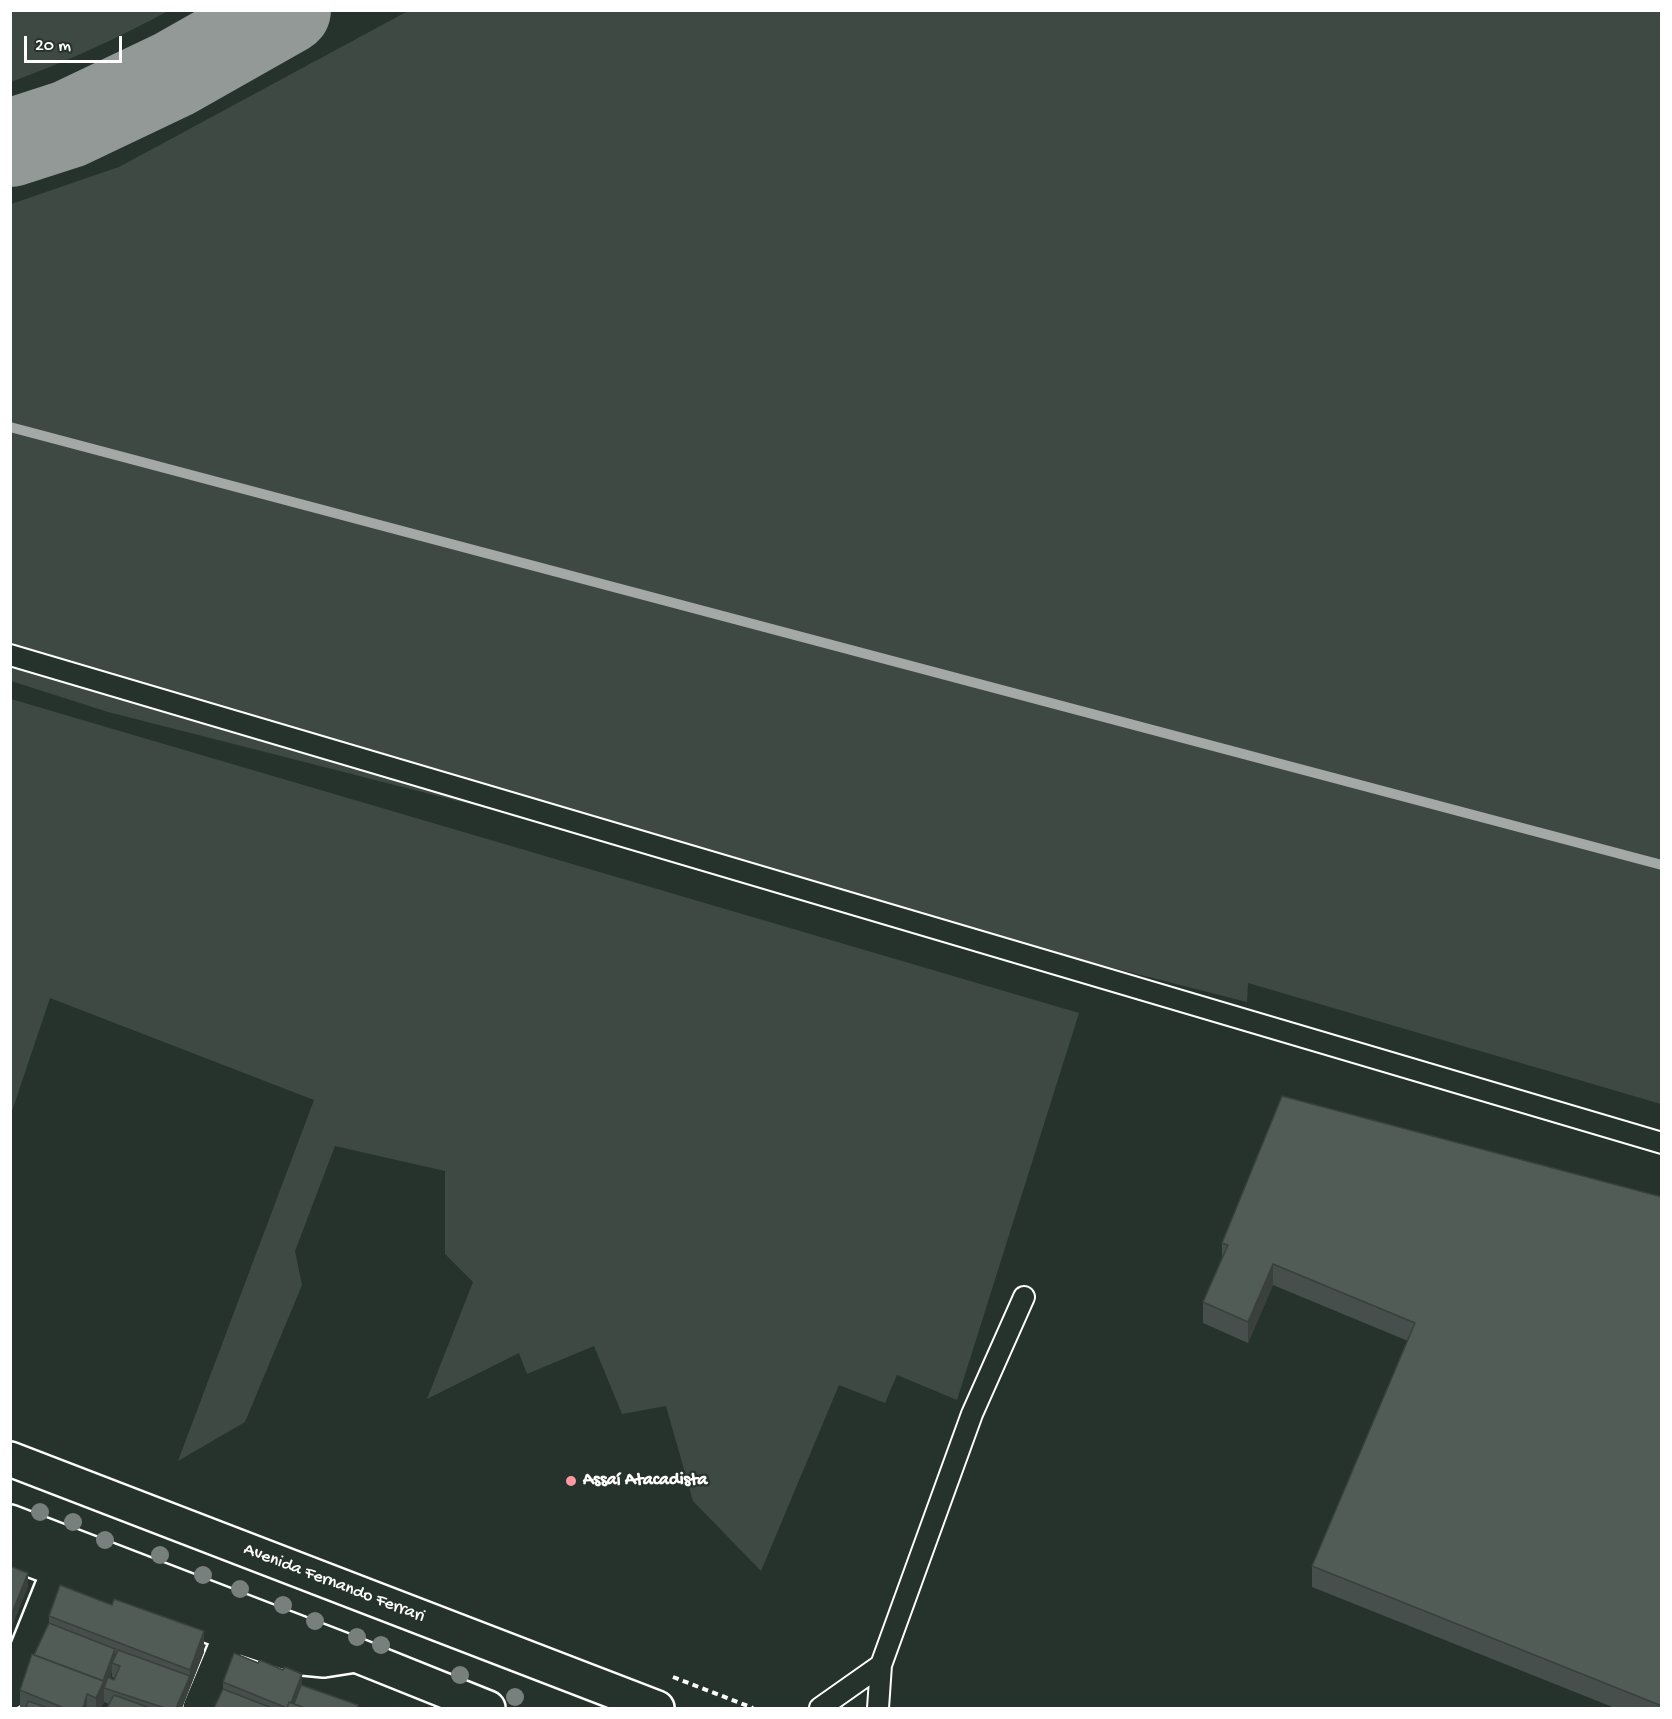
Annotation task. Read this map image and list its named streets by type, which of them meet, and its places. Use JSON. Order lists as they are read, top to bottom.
{
  "streets": {
    "main road": ["Avenida Fernando Ferrari"]
  },
  "places": ["Assaí Atacadista"],
  "scale_bar": "20 m"
}
